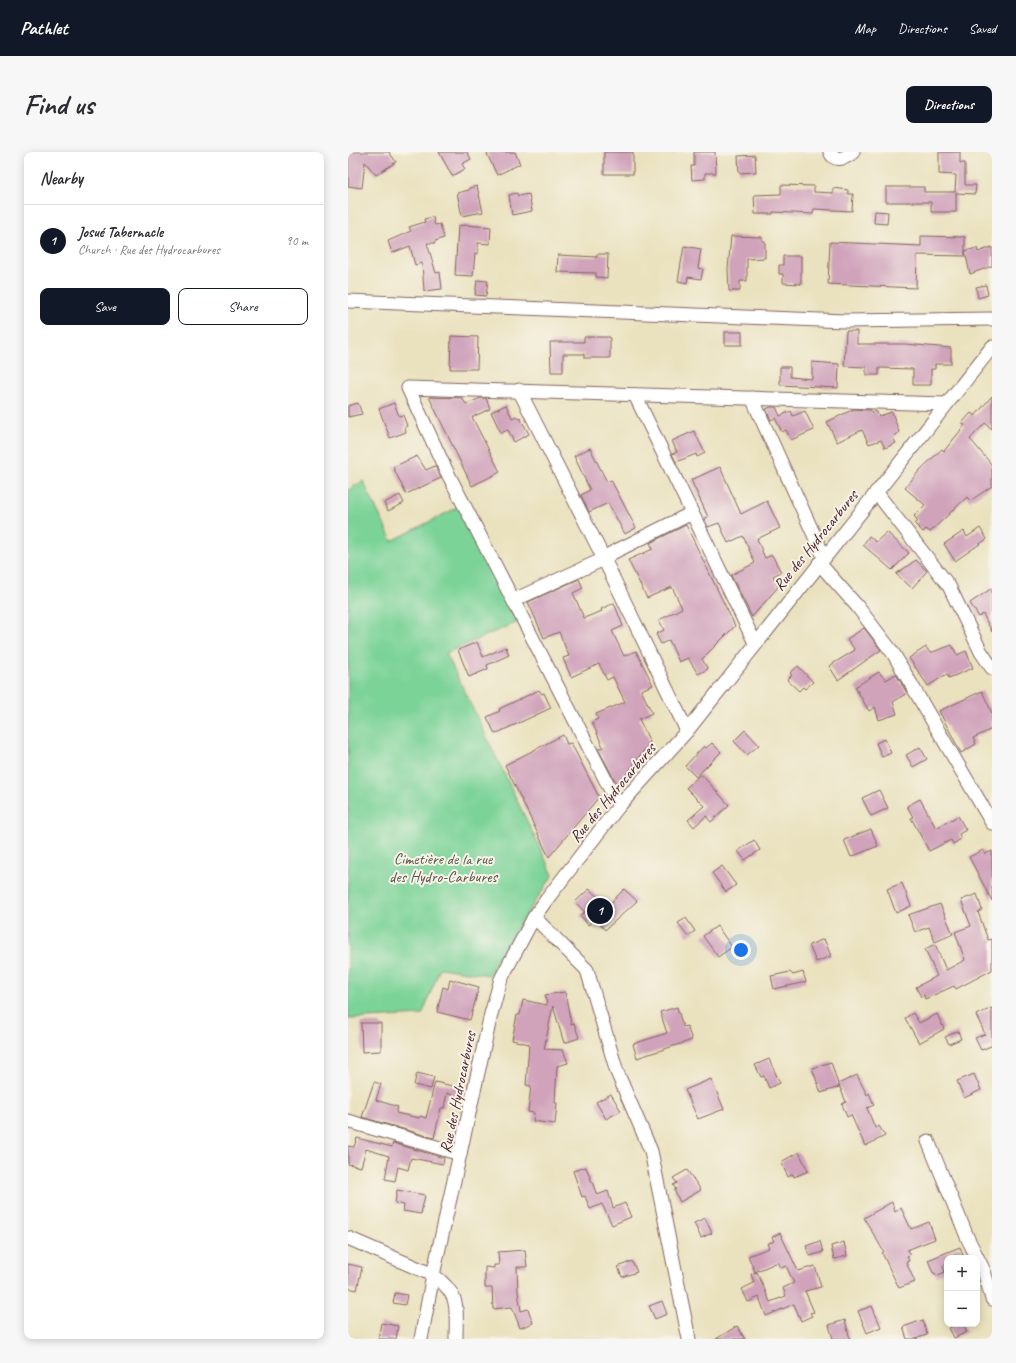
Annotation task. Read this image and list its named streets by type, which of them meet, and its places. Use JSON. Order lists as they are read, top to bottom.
{
  "streets": {
    "street": ["Rue des Hydrocarbures"]
  },
  "parks": ["Cimetière de la rue des Hydro-Carbures"],
  "page": {
    "header": "Pathlet",
    "nav": ["Map", "Directions", "Saved"],
    "buttons": [
      "Directions",
      ["Save", "Share"]
    ],
    "title": "Find us",
    "heading": "Nearby",
    "list": [
      {
        "mark": "1",
        "name": "Josué Tabernacle",
        "note": "Church · Rue des Hydrocarbures",
        "value": "90 m"
      }
    ],
    "pins": "1",
    "map_buttons": ["+", "−"]
  }
}
